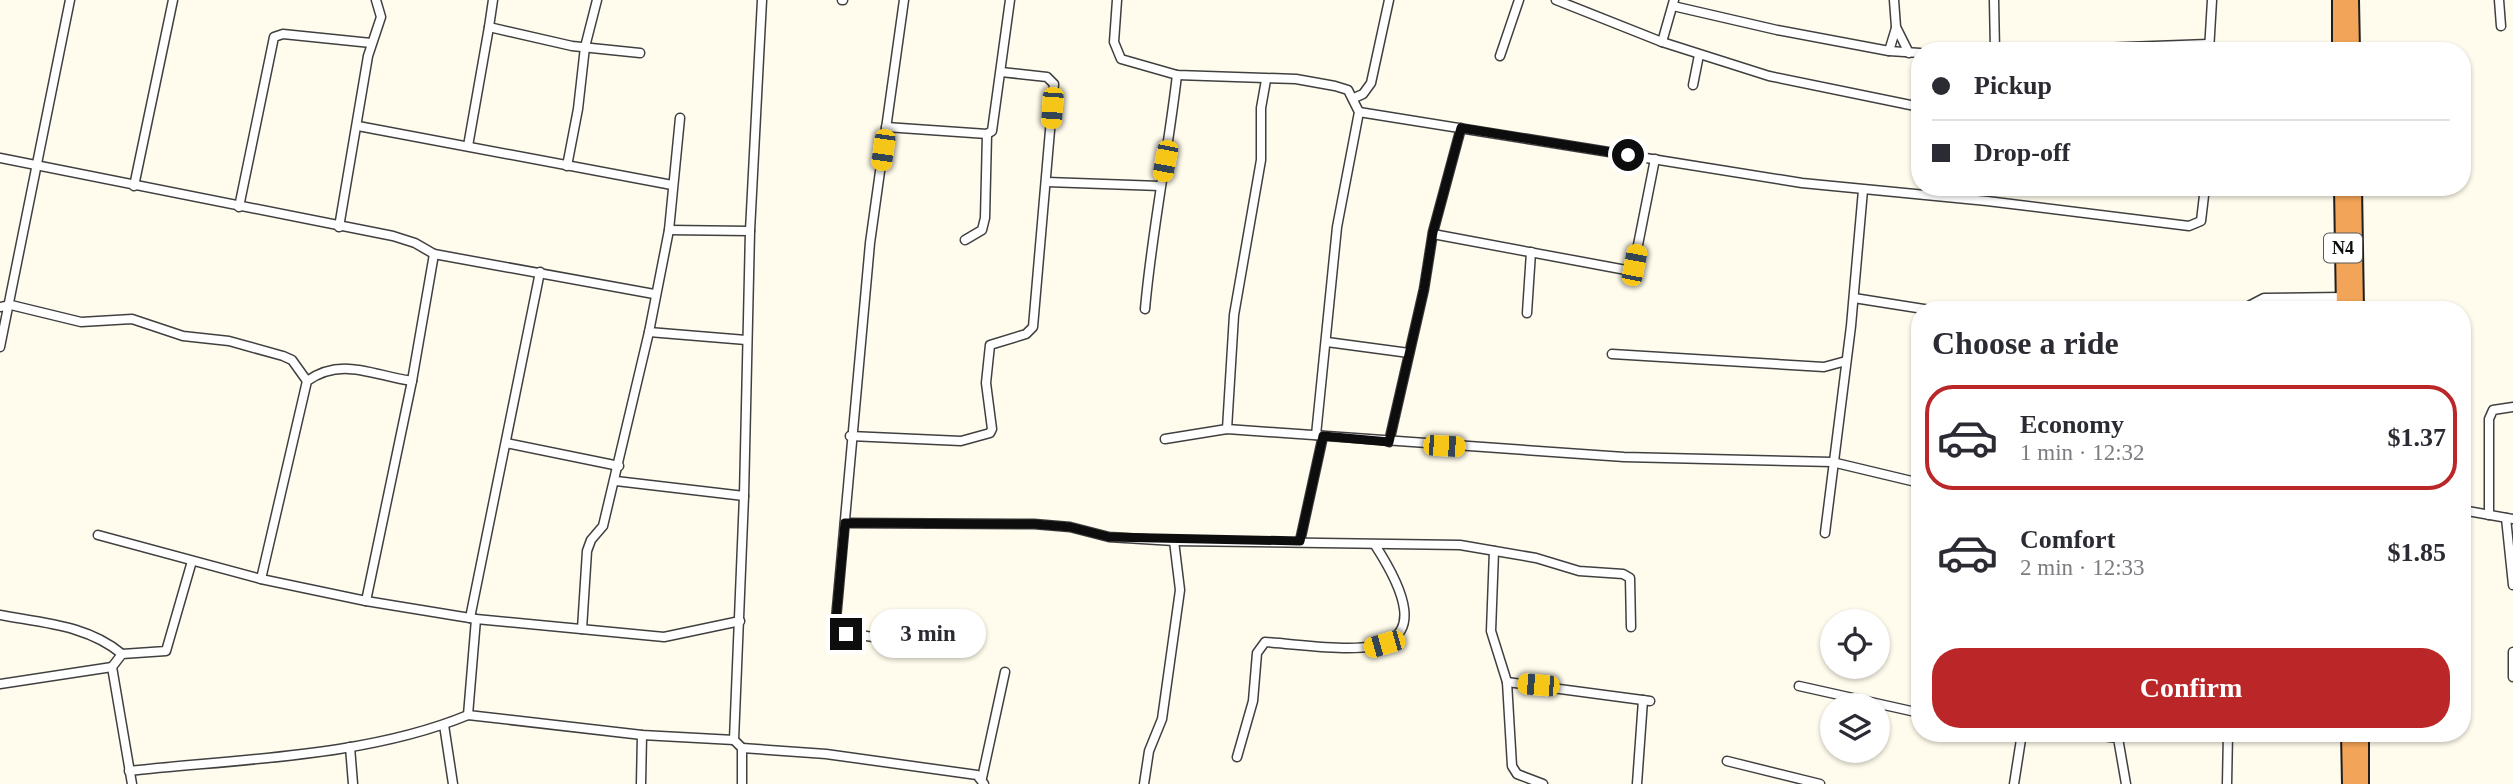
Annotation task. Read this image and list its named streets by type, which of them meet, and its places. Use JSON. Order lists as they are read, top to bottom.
{
  "streets": {
    "highway": ["N4"]
  },
  "page": {
    "banner": ["Pickup", "Drop-off"],
    "heading": "Choose a ride",
    "list": [
      {
        "name": "Economy",
        "note": "1 min · 12:32",
        "value": "$1.37"
      },
      {
        "name": "Comfort",
        "note": "2 min · 12:33",
        "value": "$1.85"
      }
    ],
    "bubble": "3 min",
    "buttons": "Confirm"
  }
}
